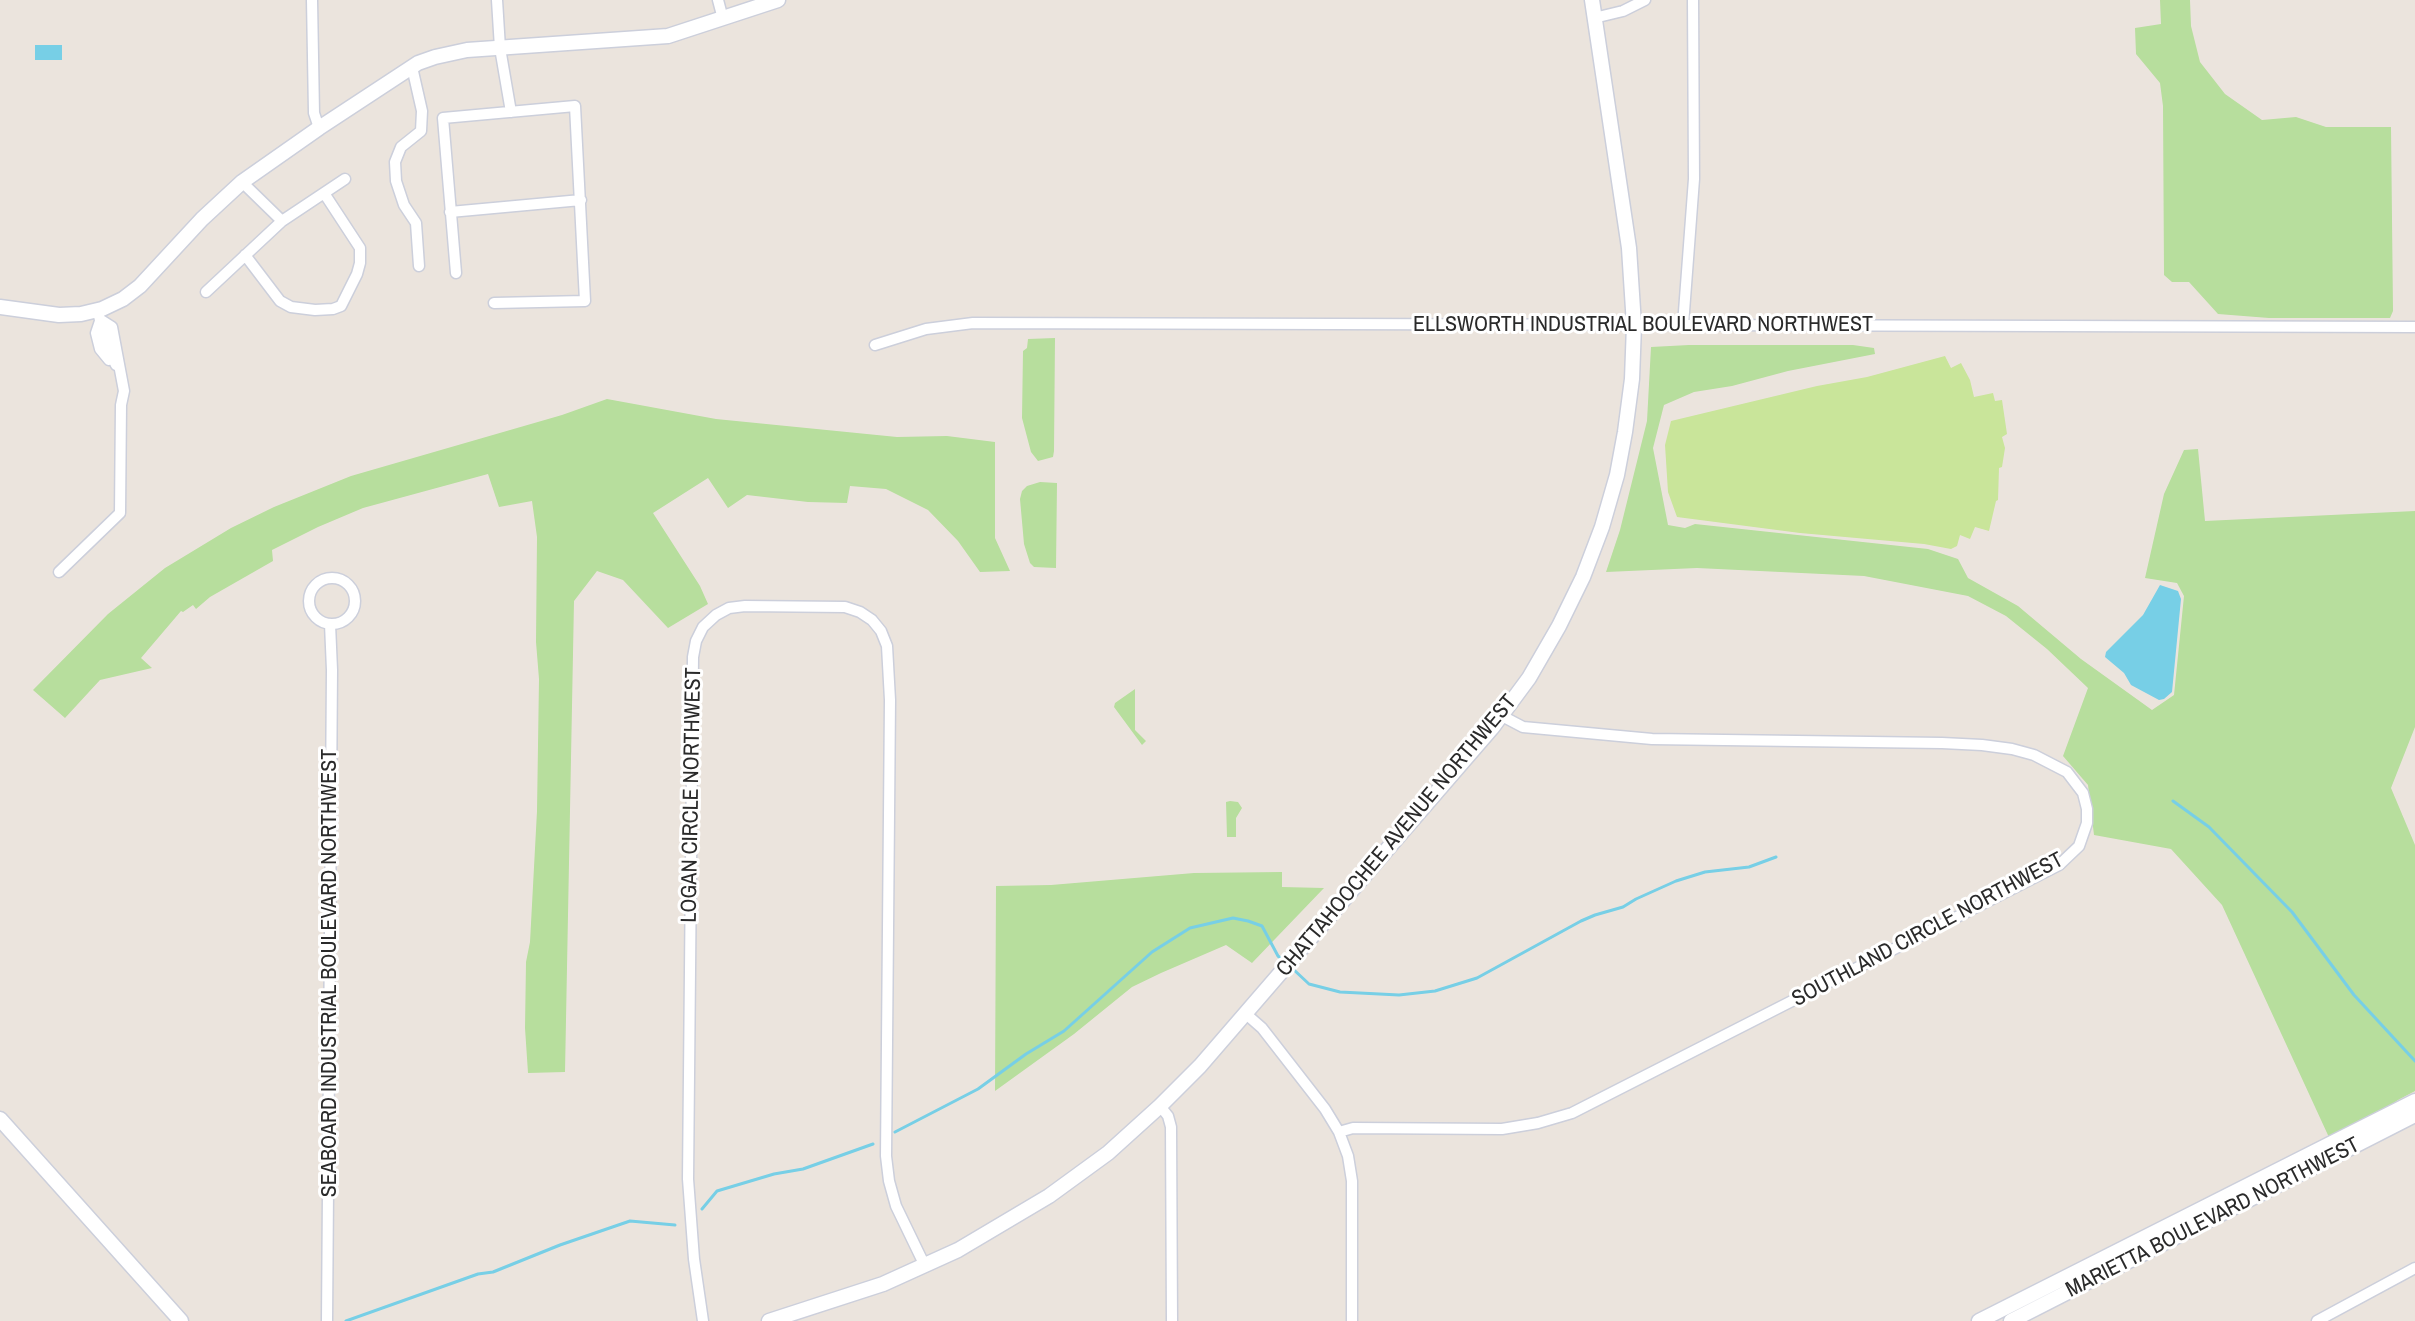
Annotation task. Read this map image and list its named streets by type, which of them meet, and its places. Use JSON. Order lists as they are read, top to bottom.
{
  "streets": {
    "street": [
      "ELLSWORTH INDUSTRIAL BOULEVARD NORTHWEST",
      "LOGAN CIRCLE NORTHWEST",
      "CHATTAHOOCHEE AVENUE NORTHWEST",
      "SOUTHLAND CIRCLE NORTHWEST",
      "SEABOARD INDUSTRIAL BOULEVARD NORTHWEST",
      "MARIETTA BOULEVARD NORTHWEST"
    ]
  },
  "crossings": [
    ["ELLSWORTH INDUSTRIAL BOULEVARD NORTHWEST", "CHATTAHOOCHEE AVENUE NORTHWEST"],
    ["LOGAN CIRCLE NORTHWEST", "CHATTAHOOCHEE AVENUE NORTHWEST"],
    ["CHATTAHOOCHEE AVENUE NORTHWEST", "SOUTHLAND CIRCLE NORTHWEST"]
  ]
}
